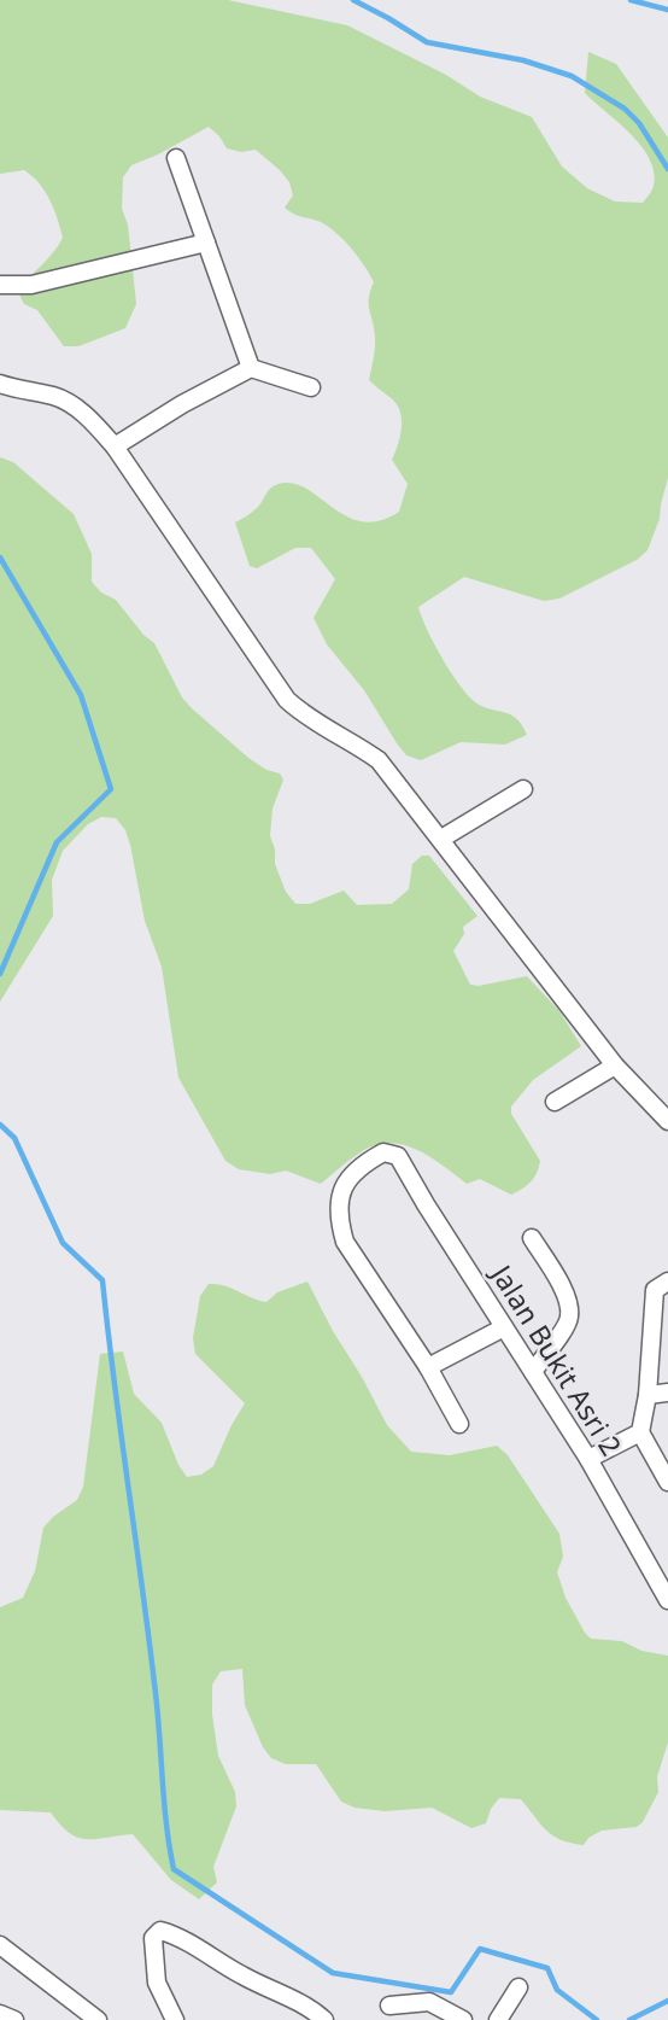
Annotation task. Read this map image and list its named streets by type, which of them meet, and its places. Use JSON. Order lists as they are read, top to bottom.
{
  "streets": {
    "street": ["Jalan Bukit Asri 2"]
  }
}
